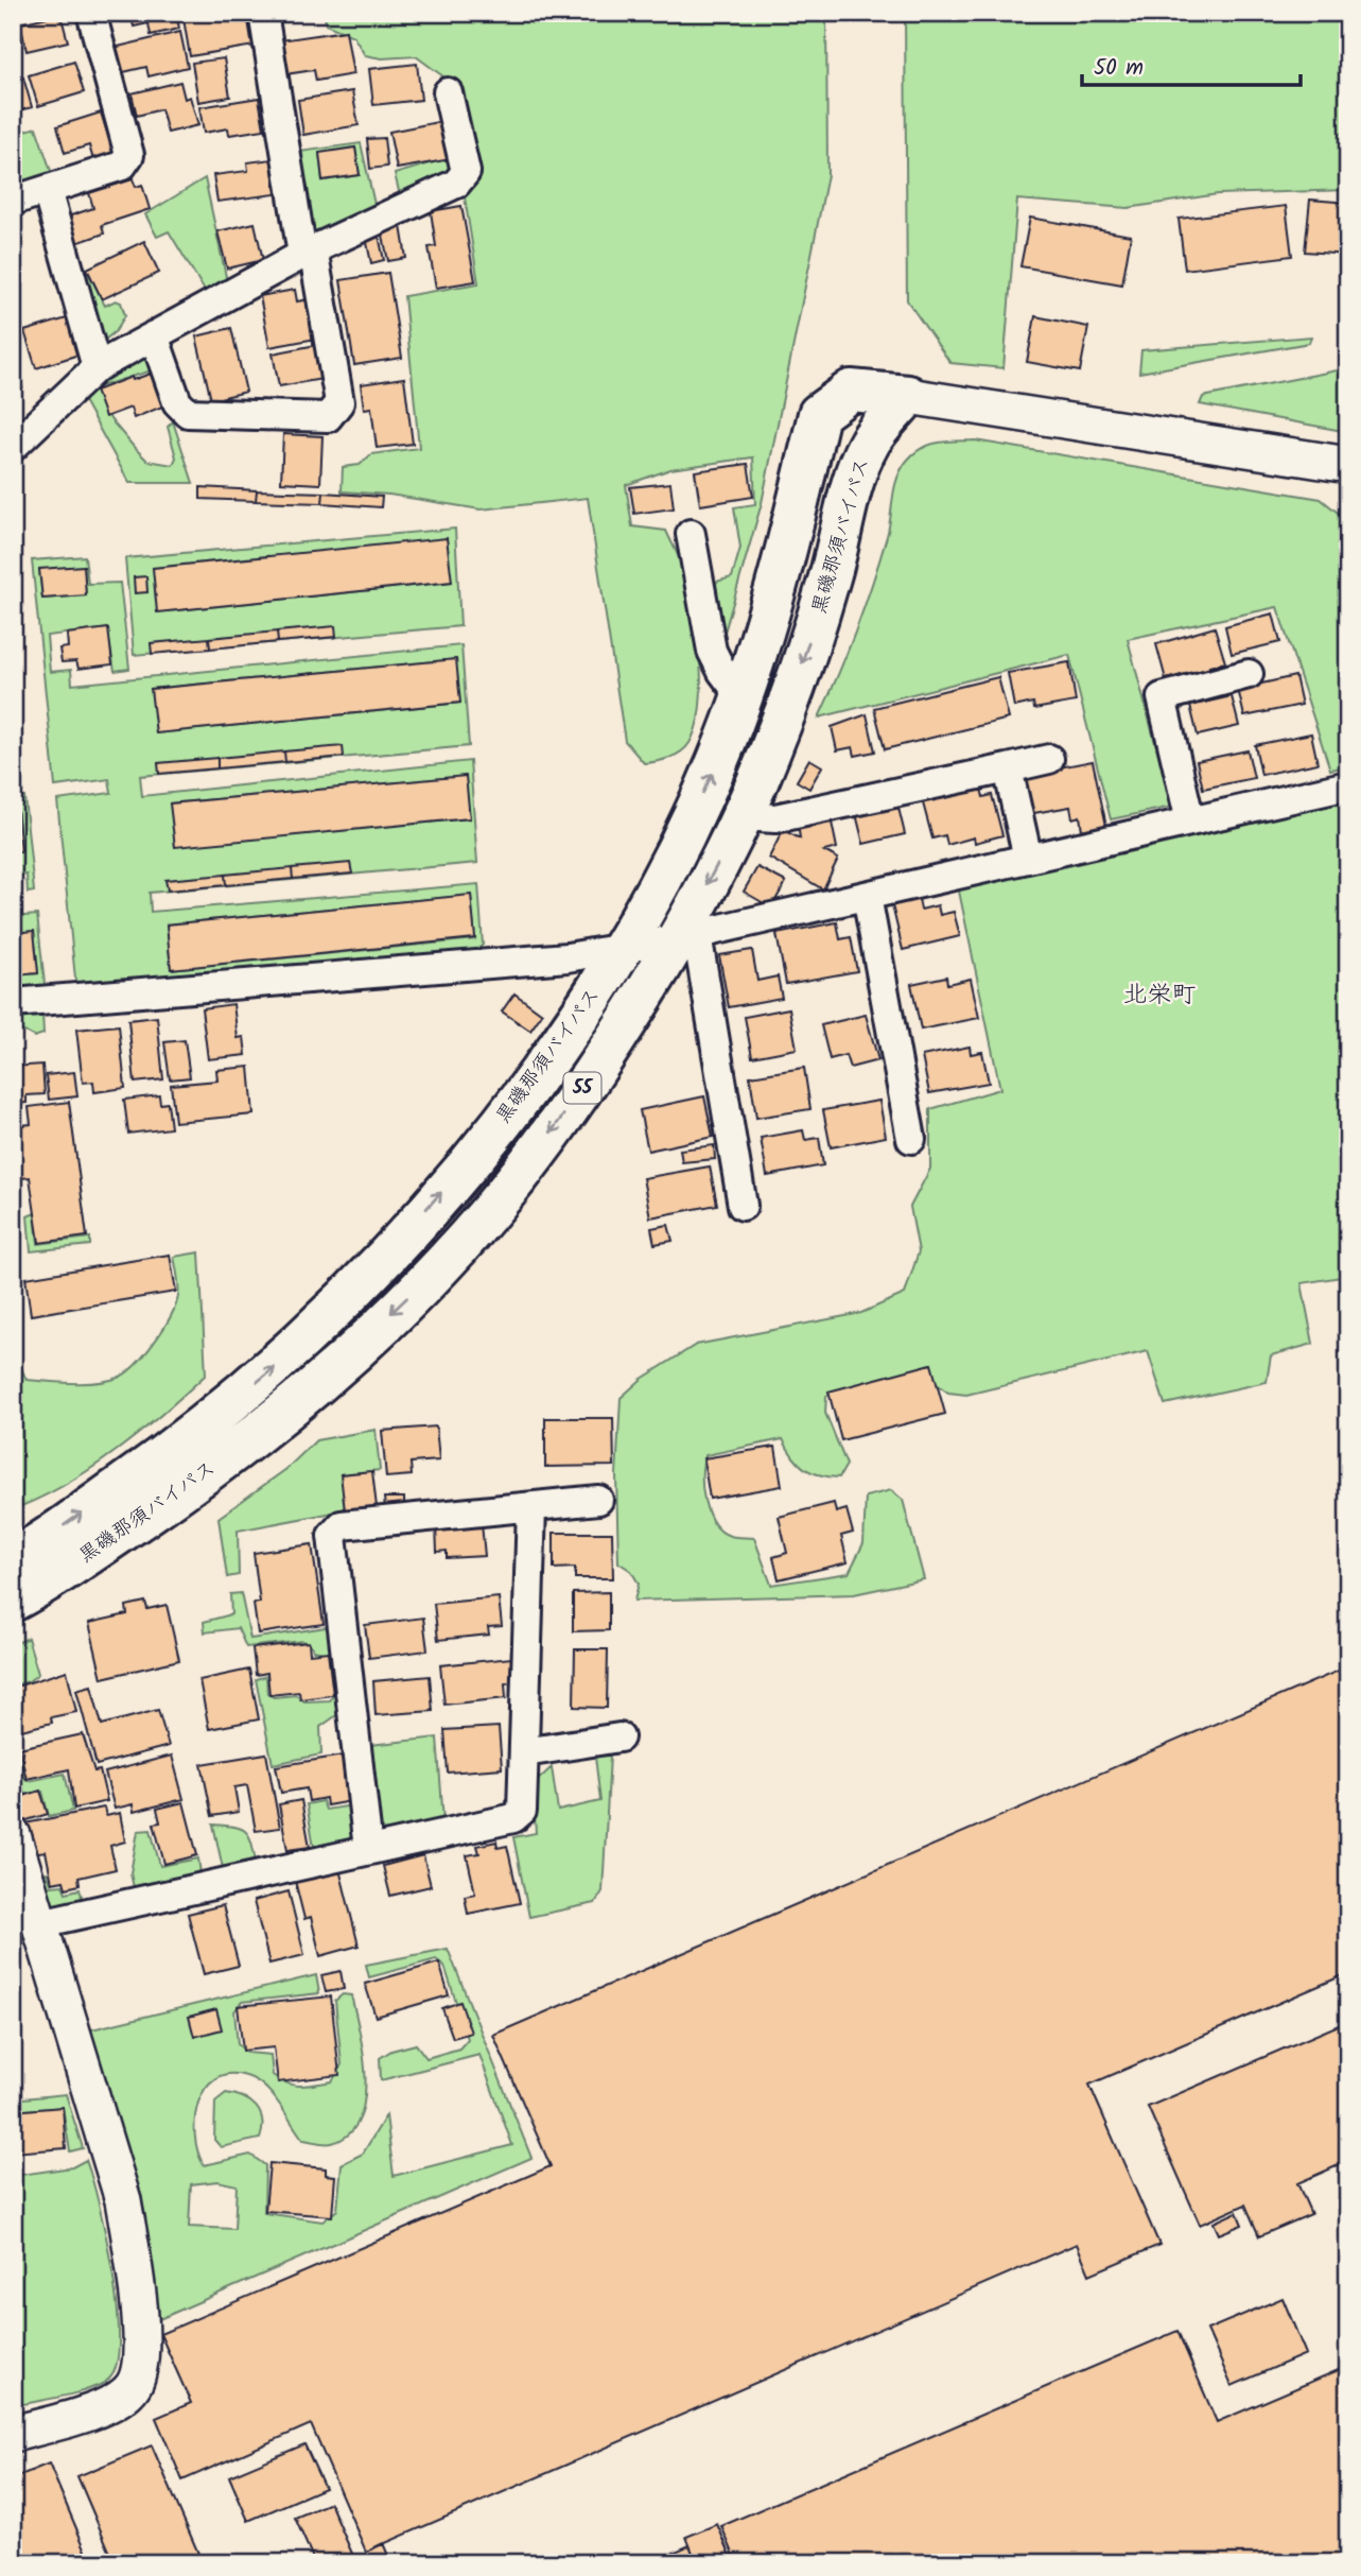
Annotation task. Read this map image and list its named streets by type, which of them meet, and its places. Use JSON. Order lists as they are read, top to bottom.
{
  "streets": {
    "main road": ["黒磯那須バイパス", "55"]
  },
  "districts": ["北栄町"],
  "scale_bar": "50 m"
}
